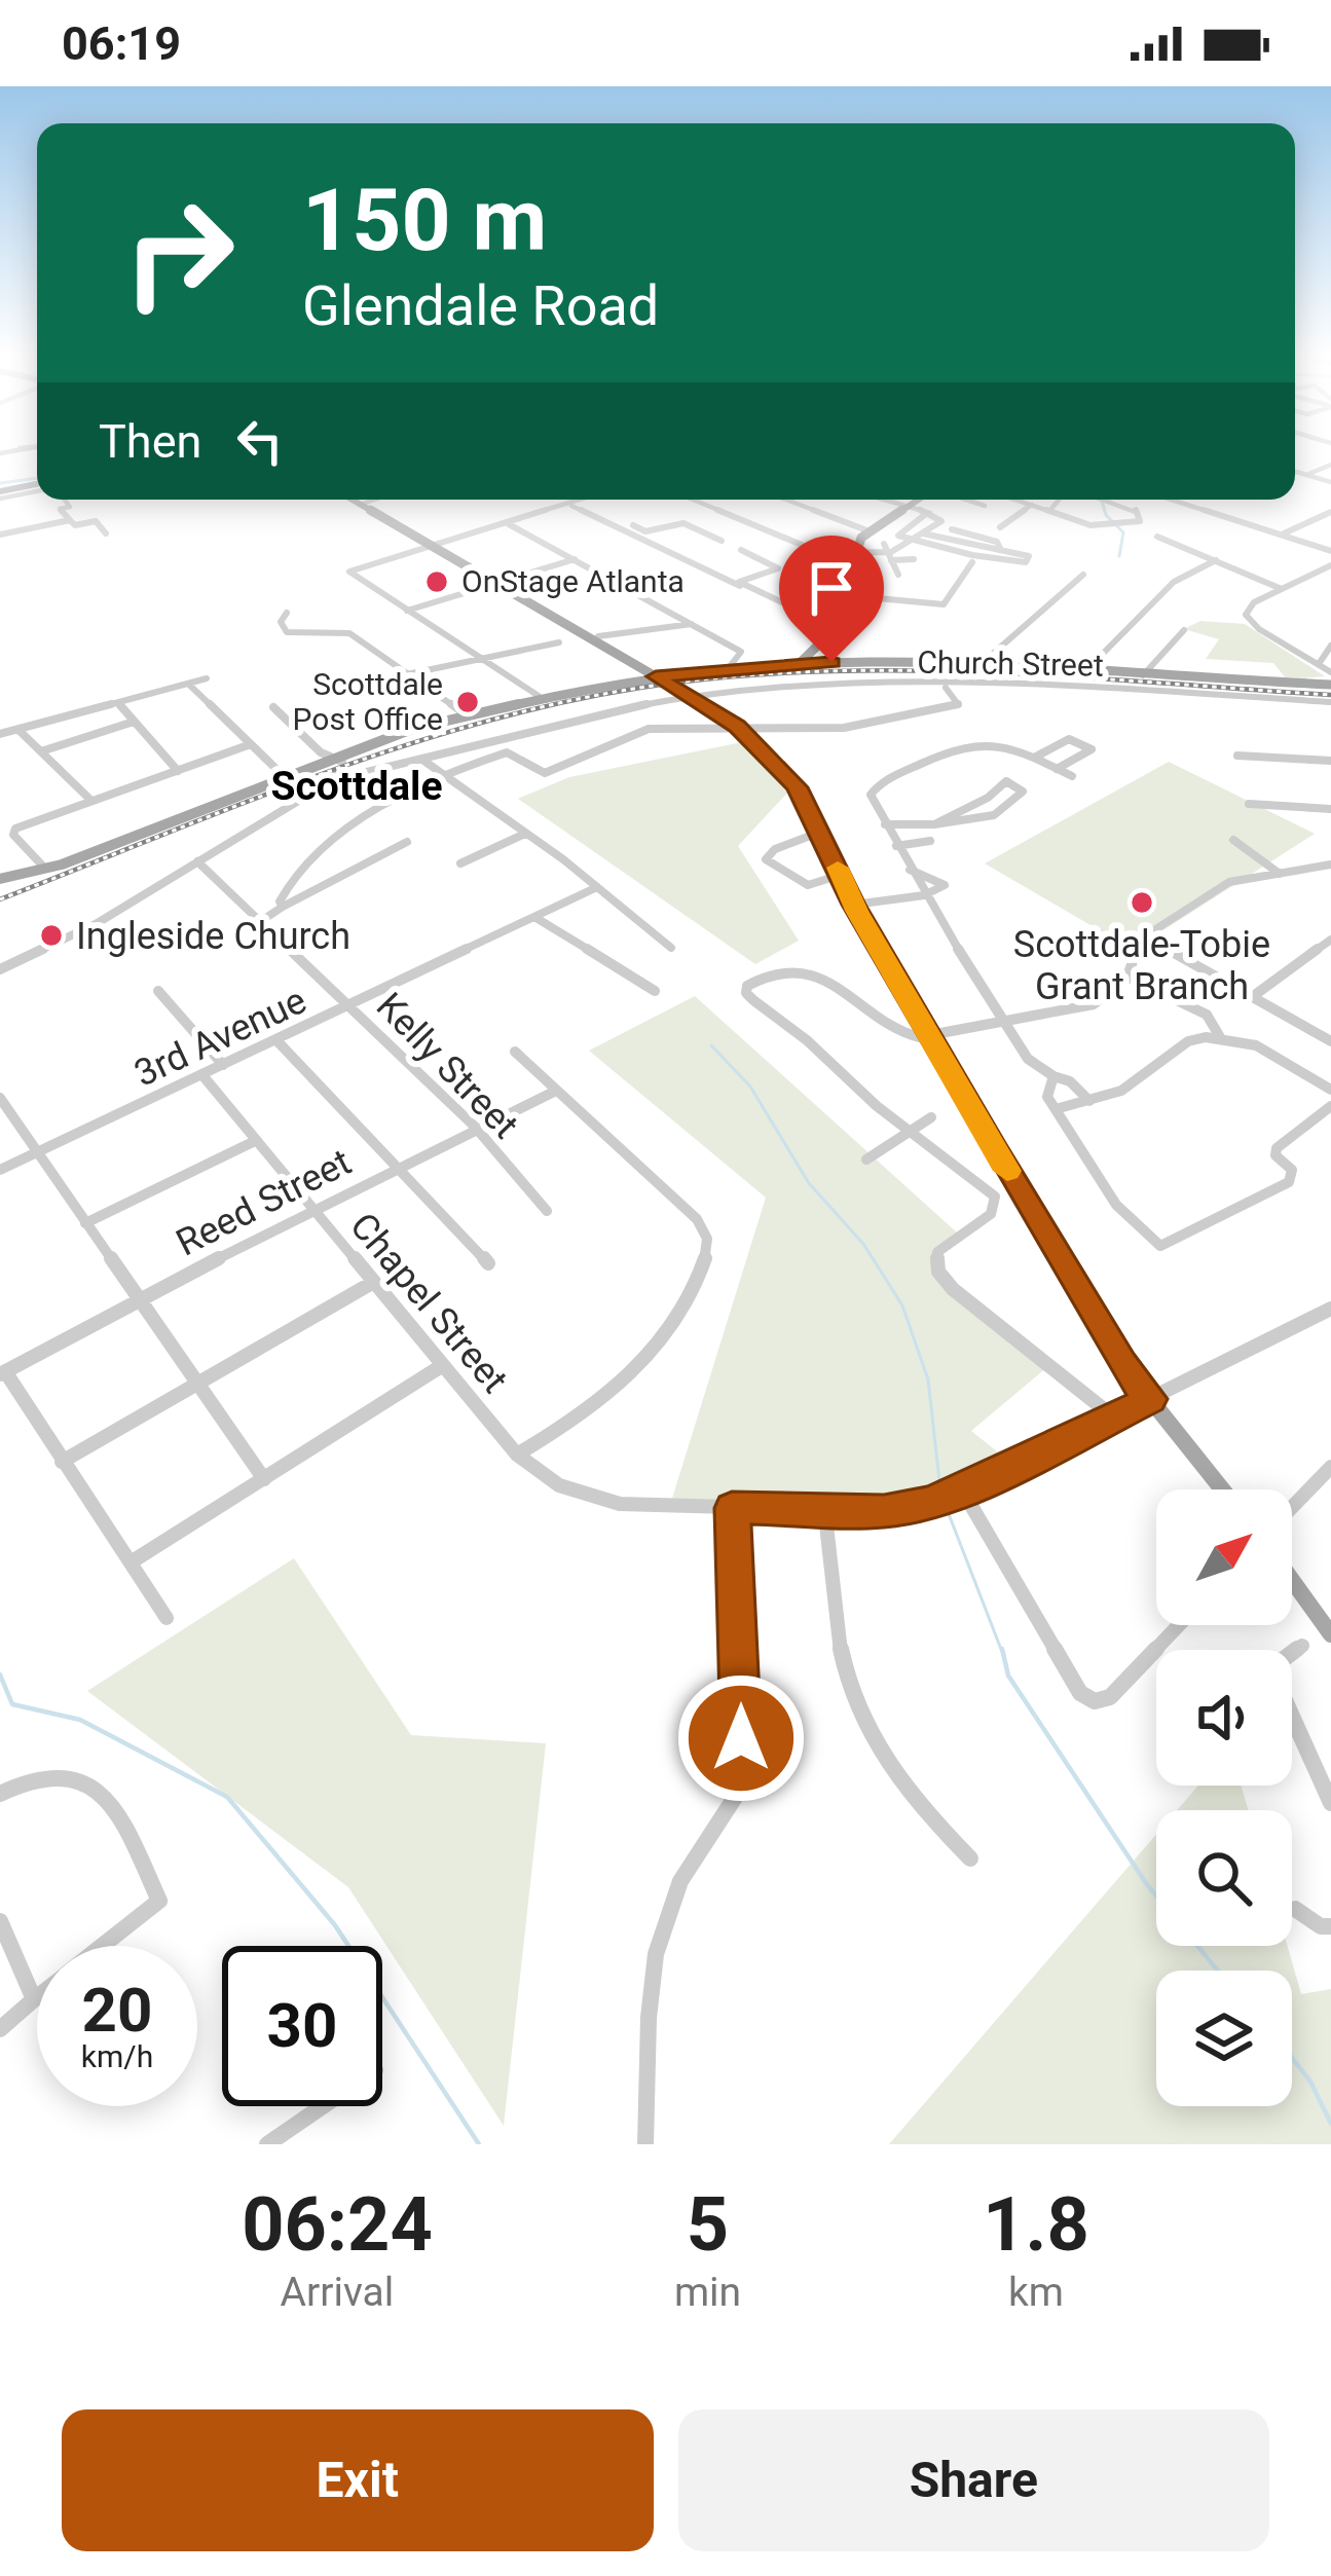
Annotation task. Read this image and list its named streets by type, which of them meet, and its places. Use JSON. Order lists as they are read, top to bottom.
{
  "streets": {
    "street": [
      "Church Street",
      "3rd Avenue",
      "Kelly Street",
      "Reed Street",
      "Chapel Street"
    ]
  },
  "crossings": [
    ["Church Street", "Kelly Street"],
    ["3rd Avenue", "Kelly Street"],
    ["3rd Avenue", "Chapel Street"],
    ["Kelly Street", "Reed Street"],
    ["Reed Street", "Chapel Street"]
  ],
  "districts": ["Scottdale"],
  "places": [
    "OnStage Atlanta",
    "Scottdale Post Office",
    "Scottdale-Tobie Grant Branch",
    "Ingleside Church"
  ],
  "north": "top right",
  "page": {
    "status": "06:19",
    "turn": ["150 m", "Glendale Road"],
    "then": "Then",
    "speed": "20 km/h",
    "limit": "30",
    "eta": [
      "06:24",
      "Arrival",
      "5",
      "min",
      "1.8",
      "km"
    ],
    "buttons": ["Exit", "Share"]
  }
}
